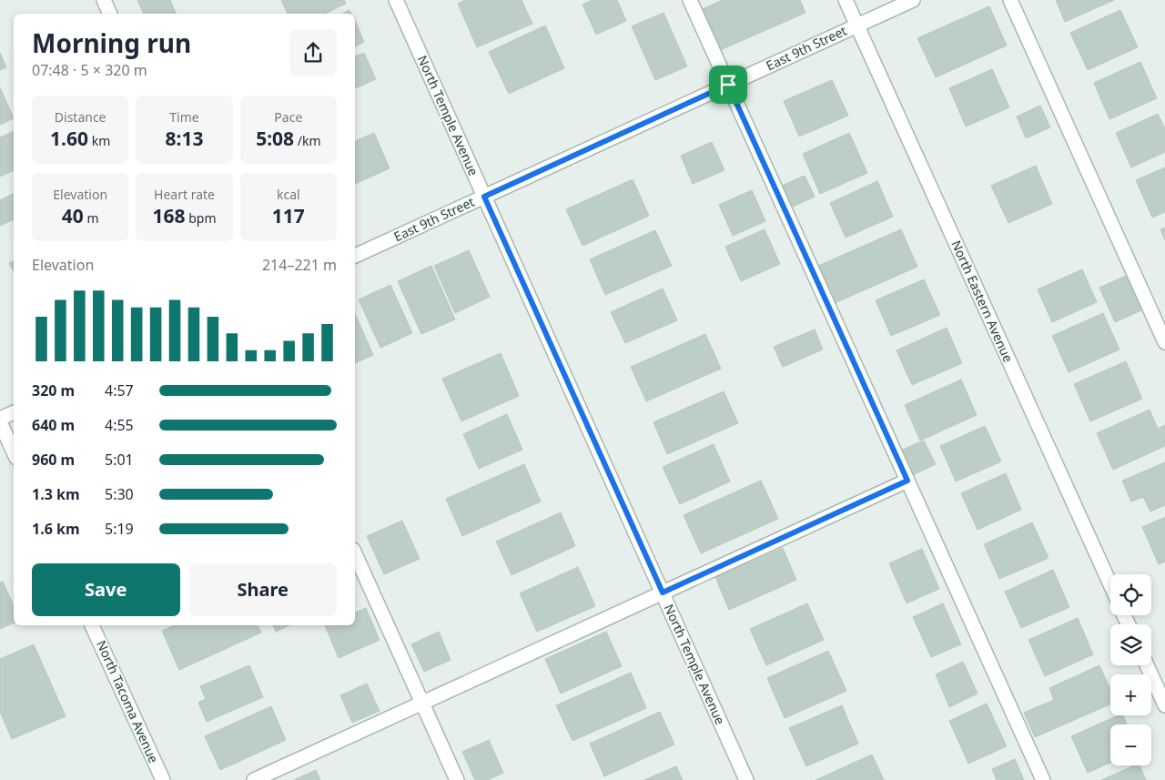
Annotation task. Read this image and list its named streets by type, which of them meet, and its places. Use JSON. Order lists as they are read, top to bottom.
{
  "streets": {
    "street": [
      "East 9th Street",
      "North Temple Avenue",
      "North Eastern Avenue",
      "North Tacoma Avenue"
    ]
  },
  "crossings": [
    ["East 9th Street", "North Temple Avenue"],
    ["East 9th Street", "North Eastern Avenue"]
  ],
  "page": {
    "heading": ["Morning run", "07:48 · 5 × 320 m"],
    "stats": [
      ["Distance", "1.60 km"],
      ["Time", "8:13"],
      ["Pace", "5:08 /km"],
      ["Elevation", "40 m"],
      ["Heart rate", "168 bpm"],
      ["kcal", "117"]
    ],
    "chart": ["Elevation", "214–221 m"],
    "list": [
      {
        "name": "320 m",
        "note": "4:57"
      },
      {
        "name": "640 m",
        "note": "4:55"
      },
      {
        "name": "960 m",
        "note": "5:01"
      },
      {
        "name": "1.3 km",
        "note": "5:30"
      },
      {
        "name": "1.6 km",
        "note": "5:19"
      }
    ],
    "buttons": ["Save", "Share"],
    "map_buttons": ["+", "−"]
  }
}
